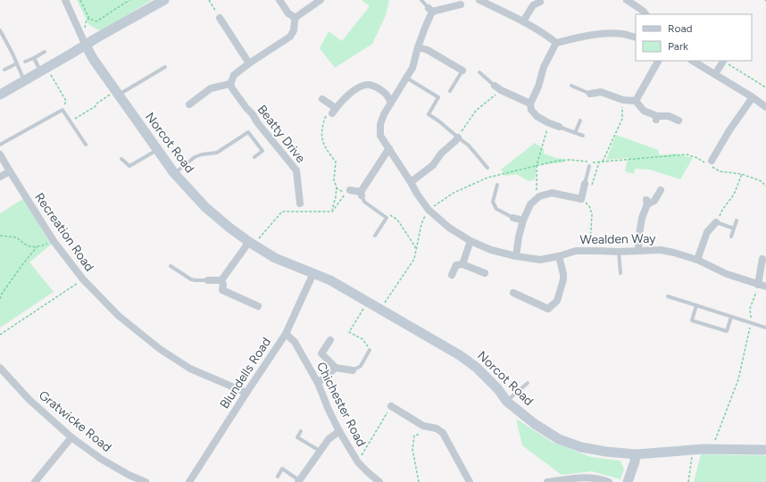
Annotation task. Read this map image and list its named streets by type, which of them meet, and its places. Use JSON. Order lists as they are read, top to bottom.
{
  "streets": {
    "street": [
      "Beatty Drive",
      "Norcot Road",
      "Recreation Road",
      "Wealden Way",
      "Blundells Road",
      "Chichester Road",
      "Gratwicke Road"
    ]
  },
  "crossings": [
    ["Norcot Road", "Blundells Road"],
    ["Recreation Road", "Blundells Road"],
    ["Blundells Road", "Chichester Road"]
  ],
  "legend": ["Road", "Park"]
}
